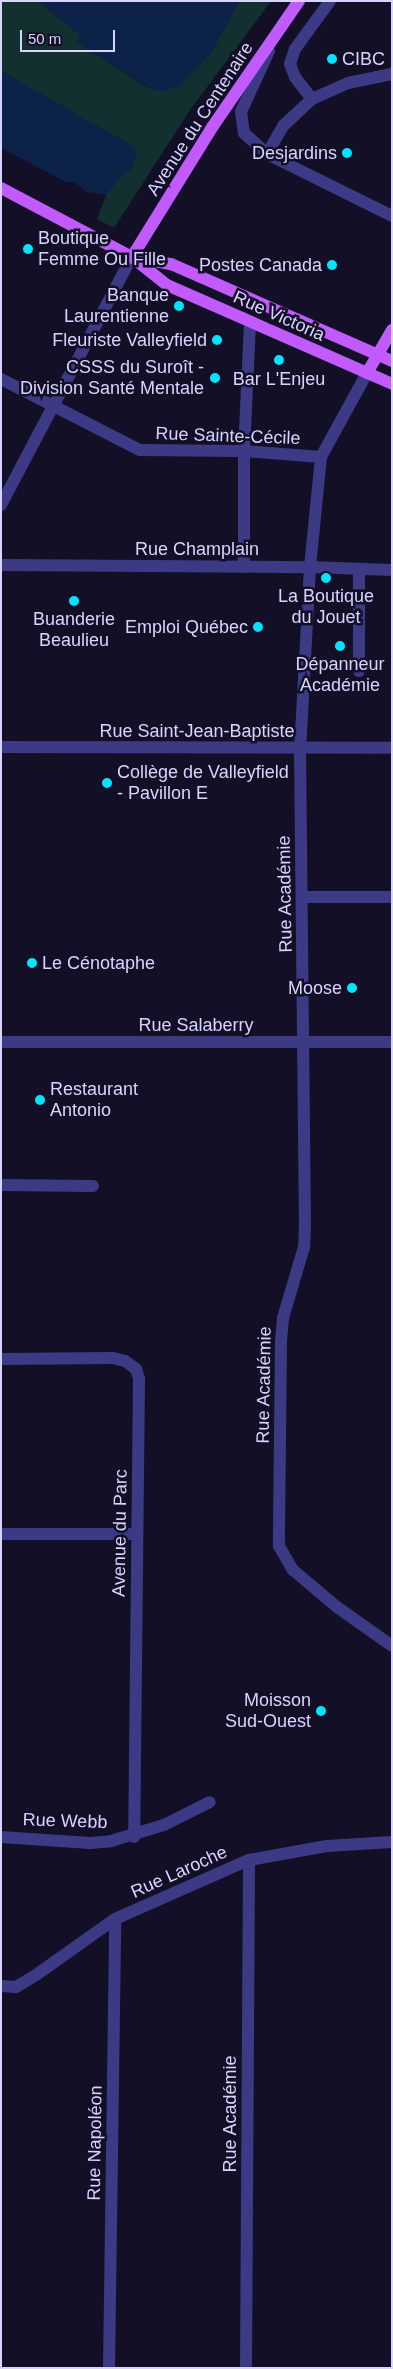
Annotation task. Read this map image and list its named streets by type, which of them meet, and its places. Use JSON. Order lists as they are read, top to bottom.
{
  "streets": {
    "main road": ["Avenue du Centenaire", "Rue Victoria"],
    "street": [
      "Rue Sainte-Cécile",
      "Rue Champlain",
      "Rue Saint-Jean-Baptiste",
      "Rue Académie",
      "Rue Salaberry",
      "Avenue du Parc",
      "Rue Webb",
      "Rue Laroche",
      "Rue Napoléon"
    ]
  },
  "crossings": [
    ["Avenue du Centenaire", "Rue Victoria"],
    ["Rue Victoria", "Rue Académie"],
    ["Rue Sainte-Cécile", "Rue Académie"],
    ["Rue Champlain", "Rue Académie"],
    ["Rue Saint-Jean-Baptiste", "Rue Académie"],
    ["Rue Académie", "Rue Salaberry"],
    ["Rue Académie", "Rue Laroche"],
    ["Avenue du Parc", "Rue Webb"],
    ["Rue Laroche", "Rue Napoléon"]
  ],
  "places": [
    "CIBC",
    "Desjardins",
    "Boutique Femme Ou Fille",
    "Postes Canada",
    "Banque Laurentienne",
    "Fleuriste Valleyfield",
    "Bar L'Enjeu",
    "CSSS du Suroît - Division Santé Mentale",
    "La Boutique du Jouet",
    "Buanderie Beaulieu",
    "Emploi Québec",
    "Dépanneur Académie",
    "Collège de Valleyfield - Pavillon E",
    "Le Cénotaphe",
    "Moose",
    "Restaurant Antonio",
    "Moisson Sud-Ouest"
  ],
  "scale_bar": "50 m"
}
